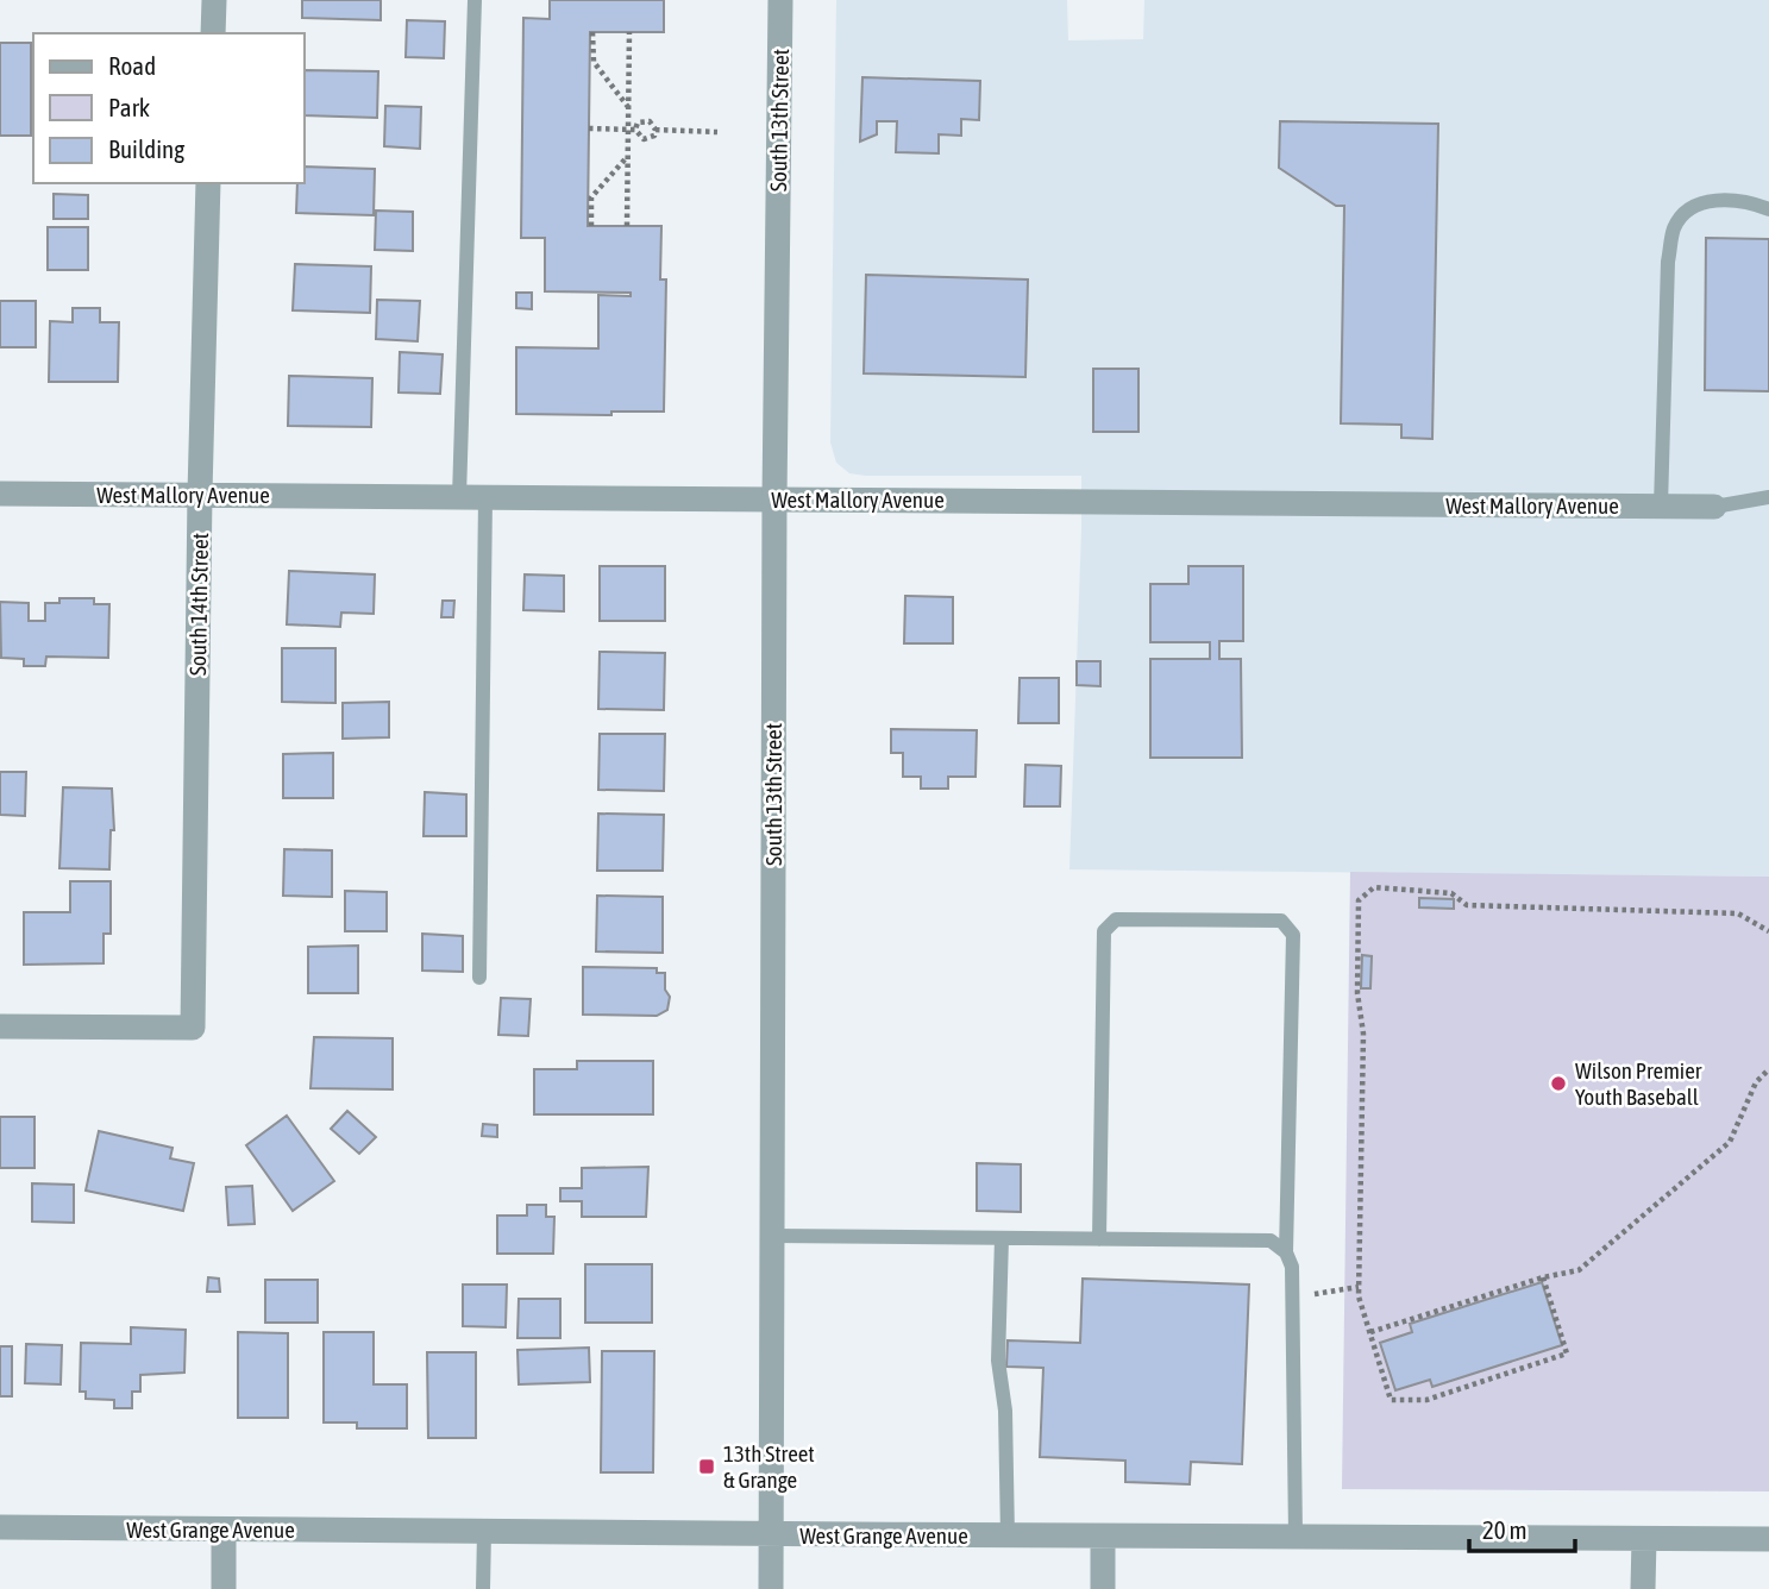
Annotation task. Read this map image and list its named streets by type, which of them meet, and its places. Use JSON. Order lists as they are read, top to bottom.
{
  "streets": {
    "street": [
      "South 13th Street",
      "West Mallory Avenue",
      "South 14th Street",
      "West Grange Avenue"
    ]
  },
  "crossings": [
    ["South 13th Street", "West Mallory Avenue"],
    ["South 13th Street", "West Grange Avenue"],
    ["West Mallory Avenue", "South 14th Street"]
  ],
  "places": {
    "other": ["Wilson Premier Youth Baseball"],
    "transit": ["13th Street & Grange"]
  },
  "legend": ["Road", "Park", "Building"],
  "scale_bar": "20 m"
}
